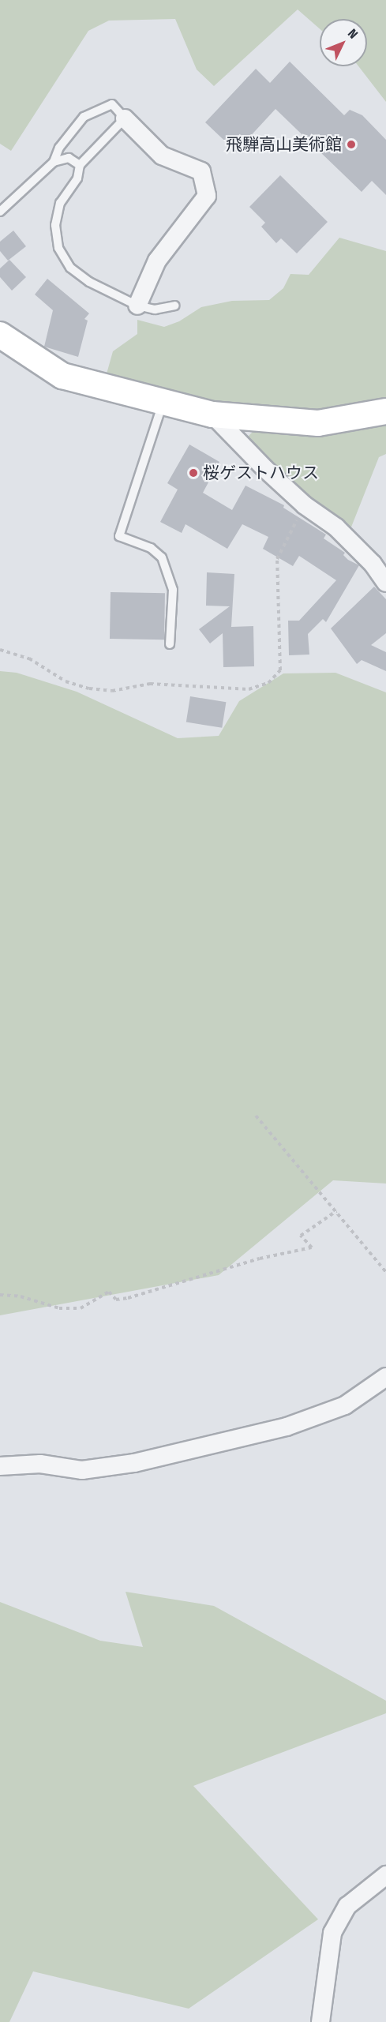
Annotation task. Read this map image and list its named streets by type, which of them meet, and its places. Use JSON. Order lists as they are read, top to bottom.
{
  "places": ["飛騨高山美術館", "桜ゲストハウス"],
  "north": "top right"
}
